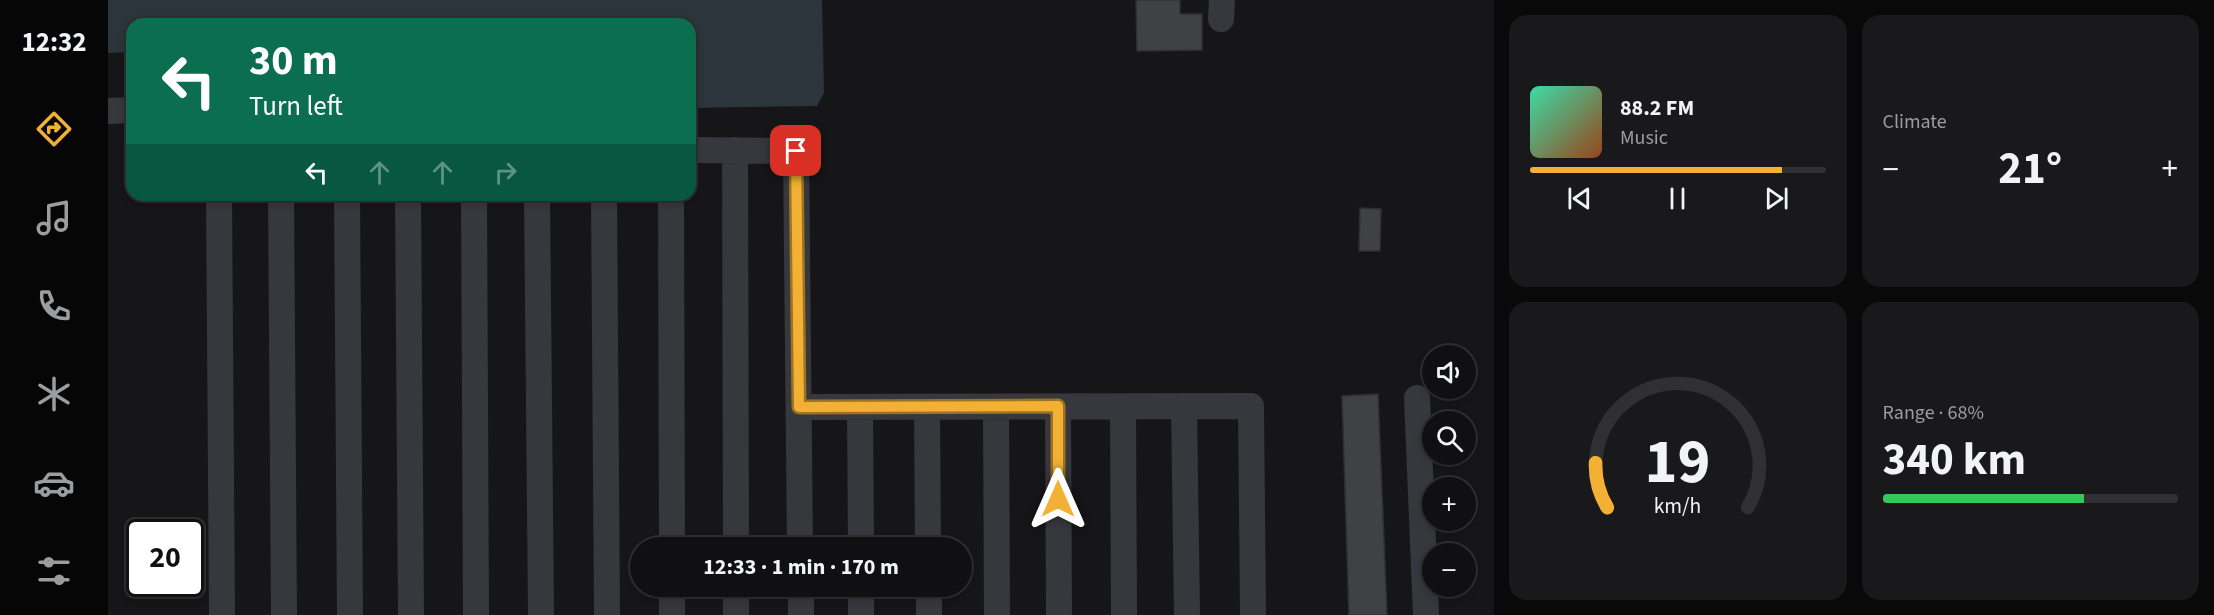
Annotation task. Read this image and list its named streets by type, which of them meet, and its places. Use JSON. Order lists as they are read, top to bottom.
{
  "page": {
    "tabs": "12:32",
    "tile": [
      "Climate",
      ["Range · 68%", "340 km"]
    ],
    "turn": ["30 m", "Turn left"],
    "song": ["88.2 FM", "Music"],
    "heat": ["−", "21°", "+"],
    "map_buttons": ["+", "−"],
    "limit": "20",
    "trip": "12:33 · 1 min · 170 m",
    "gauge": ["19", "km/h"]
  }
}
